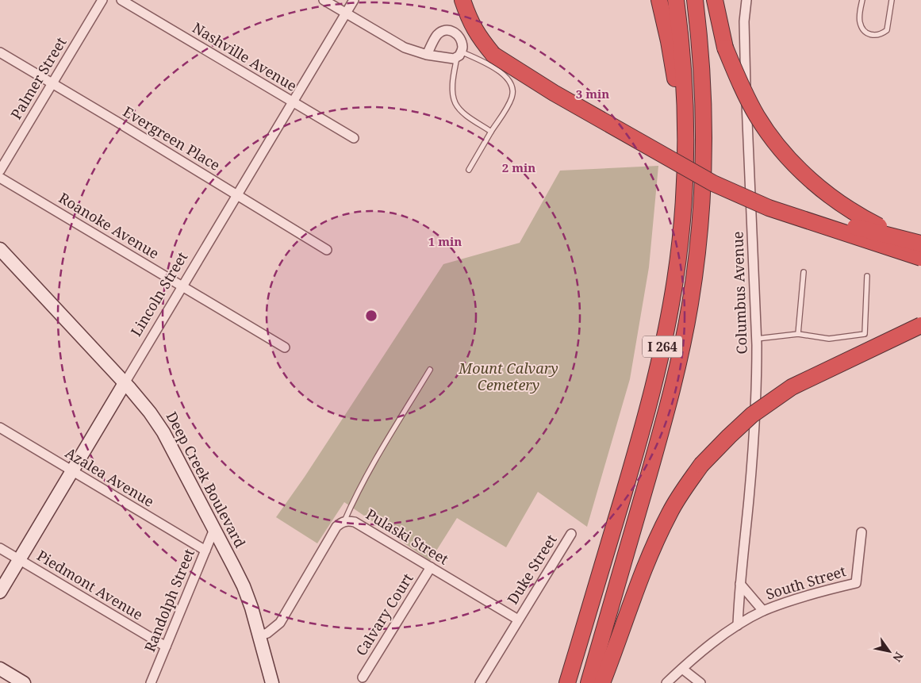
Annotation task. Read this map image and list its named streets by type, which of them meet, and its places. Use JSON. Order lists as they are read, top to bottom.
{
  "streets": {
    "highway": ["I 264"],
    "street": [
      "Nashville Avenue",
      "Palmer Street",
      "Evergreen Place",
      "Roanoke Avenue",
      "Columbus Avenue",
      "Lincoln Street",
      "Azalea Avenue",
      "Deep Creek Boulevard",
      "Pulaski Street",
      "Duke Street",
      "South Street",
      "Piedmont Avenue",
      "Randolph Street",
      "Calvary Court"
    ]
  },
  "crossings": [
    ["Nashville Avenue", "Lincoln Street"],
    ["Palmer Street", "Evergreen Place"],
    ["Evergreen Place", "Lincoln Street"],
    ["Roanoke Avenue", "Lincoln Street"],
    ["Columbus Avenue", "South Street"],
    ["Lincoln Street", "Azalea Avenue"],
    ["Lincoln Street", "Deep Creek Boulevard"],
    ["Lincoln Street", "Piedmont Avenue"],
    ["Azalea Avenue", "Randolph Street"],
    ["Deep Creek Boulevard", "Pulaski Street"],
    ["Deep Creek Boulevard", "Randolph Street"],
    ["Pulaski Street", "Duke Street"],
    ["Pulaski Street", "Calvary Court"],
    ["Piedmont Avenue", "Randolph Street"]
  ],
  "parks": ["Mount Calvary Cemetery"],
  "north": "bottom right",
  "rings": ["3 min", "2 min", "1 min"]
}
